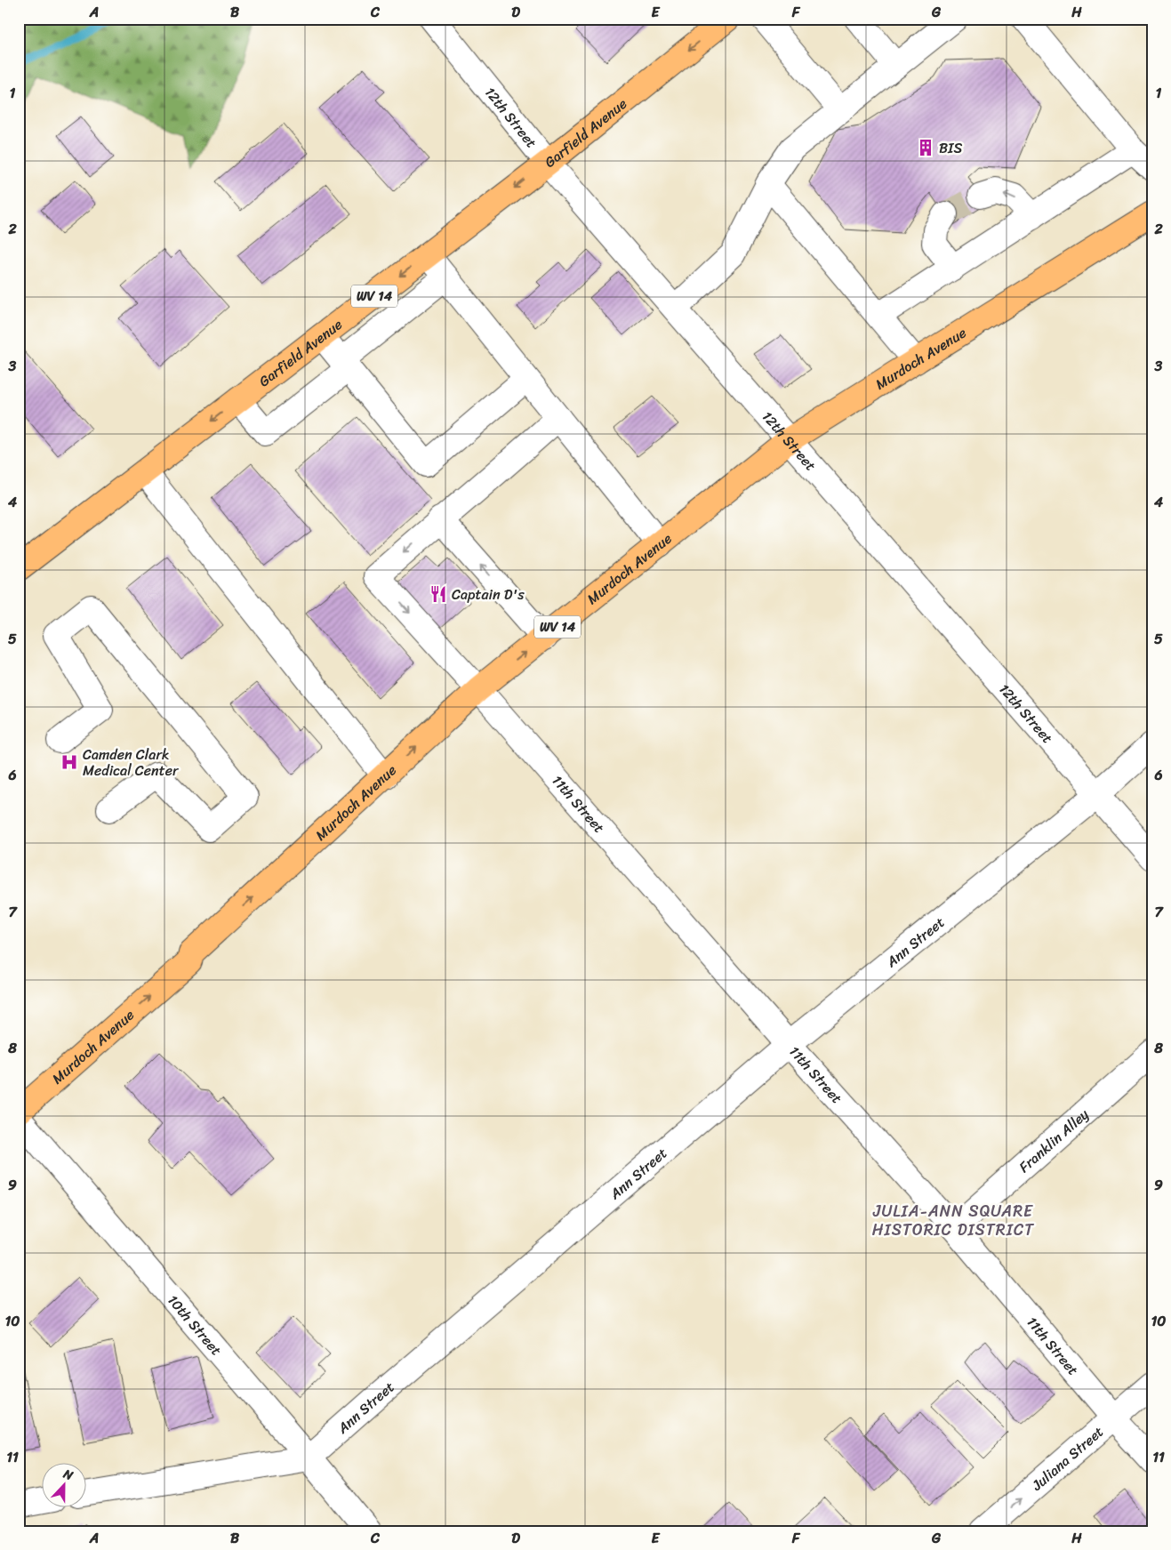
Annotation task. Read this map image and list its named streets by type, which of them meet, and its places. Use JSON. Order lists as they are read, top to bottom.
{
  "streets": {
    "main road": ["Garfield Avenue", "WV 14", "Murdoch Avenue"],
    "street": [
      "12th Street",
      "11th Street",
      "Ann Street",
      "Franklin Alley",
      "10th Street",
      "Juliana Street"
    ]
  },
  "crossings": [
    ["12th Street", "Garfield Avenue"],
    ["12th Street", "Murdoch Avenue"],
    ["12th Street", "Ann Street"],
    ["Murdoch Avenue", "11th Street"],
    ["11th Street", "Ann Street"],
    ["11th Street", "Franklin Alley"],
    ["11th Street", "Juliana Street"],
    ["Ann Street", "10th Street"]
  ],
  "one_way": ["Garfield Avenue", "Murdoch Avenue", "Juliana Street"],
  "districts": ["JULIA-ANN SQUARE HISTORIC DISTRICT"],
  "places": {
    "building": ["BIS"],
    "restaurant": ["Captain D's"],
    "hospital": ["Camden Clark Medical Center"]
  },
  "north": "top",
  "grid": {
    "columns": [
      "A",
      "B",
      "C",
      "D",
      "E",
      "F",
      "G",
      "H"
    ],
    "rows": [
      "1",
      "2",
      "3",
      "4",
      "5",
      "6",
      "7",
      "8",
      "9",
      "10",
      "11"
    ]
  }
}
